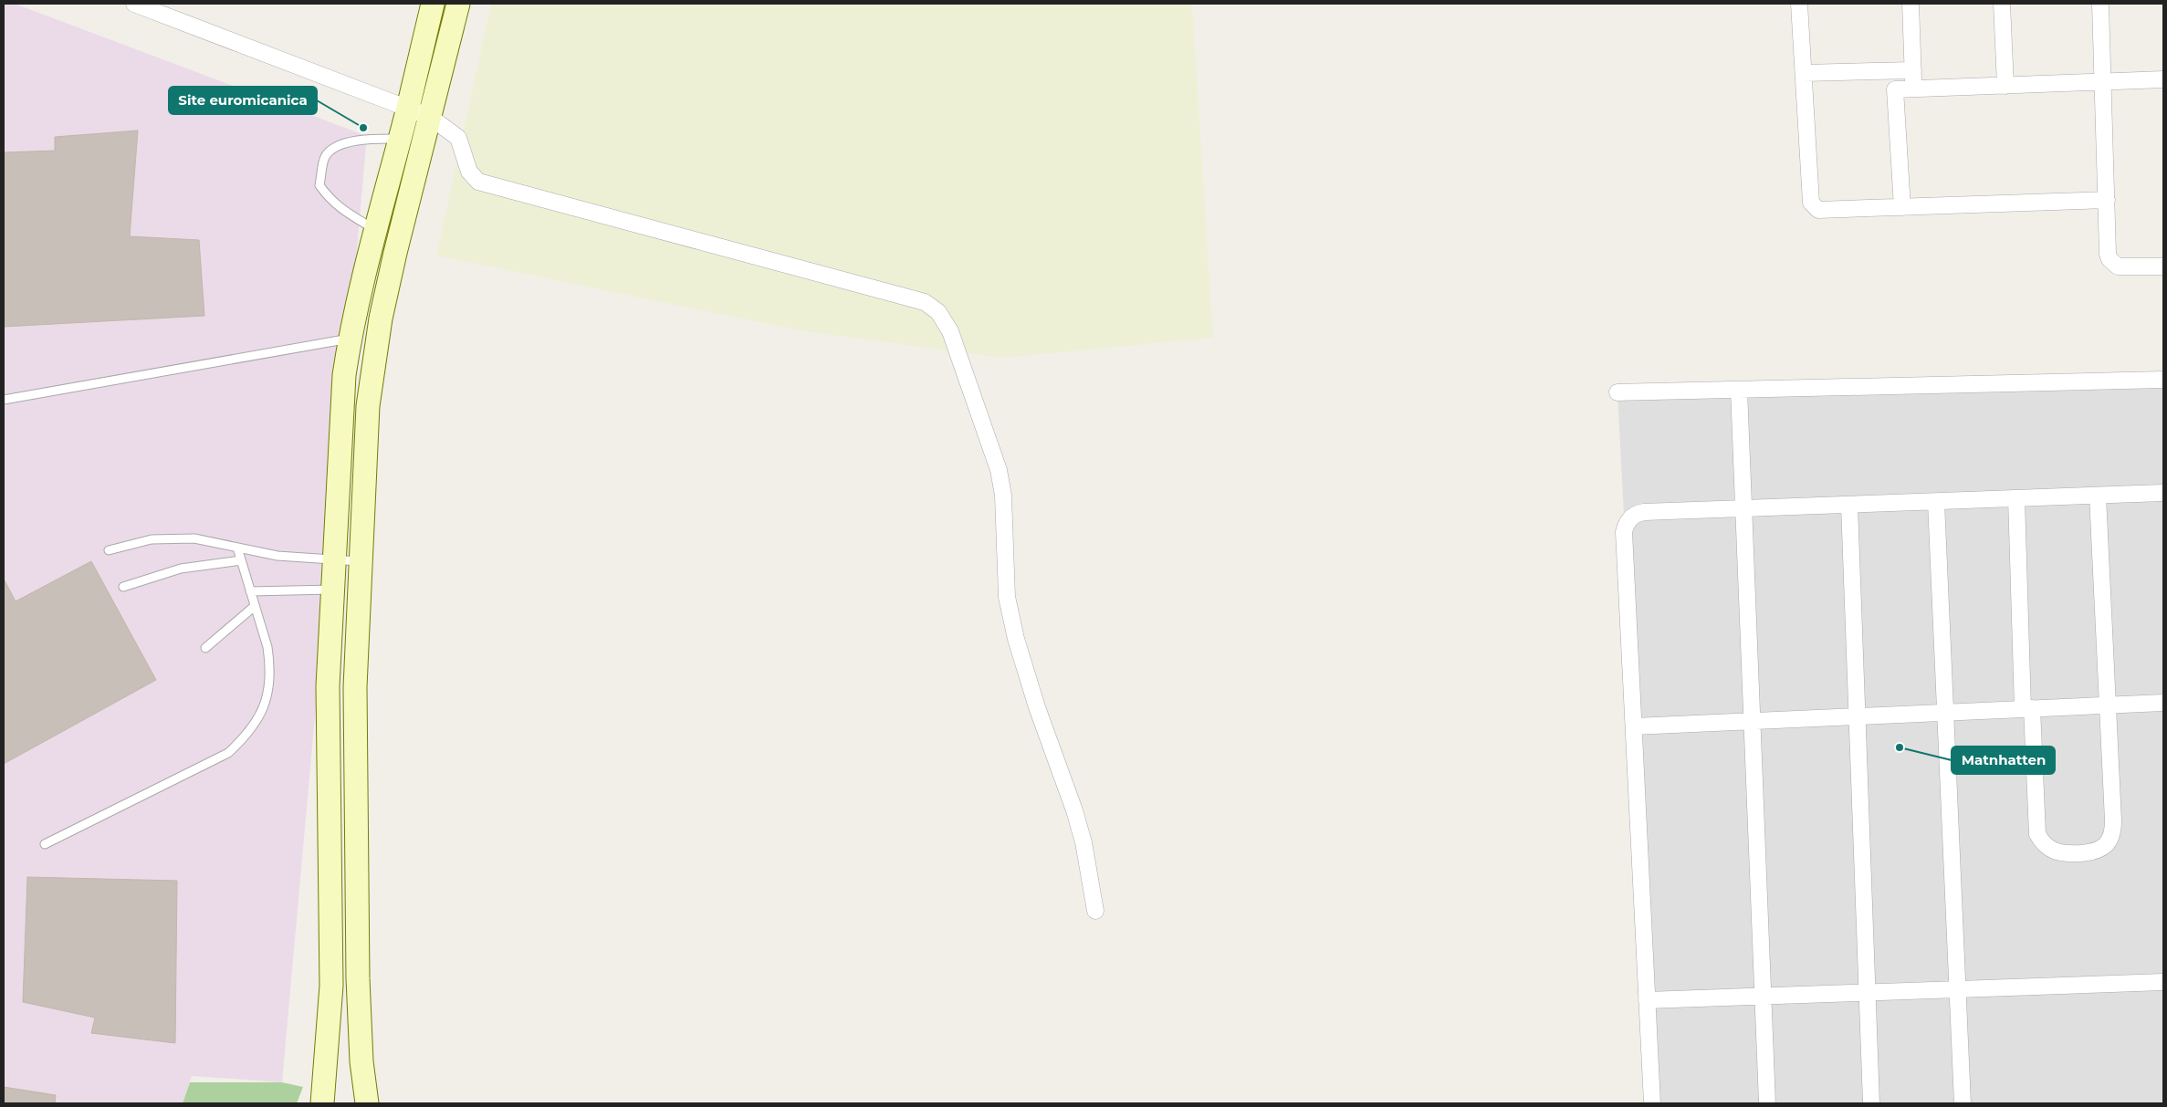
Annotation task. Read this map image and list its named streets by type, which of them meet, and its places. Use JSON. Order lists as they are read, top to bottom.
{
  "places": ["Site euromicanica", "Matnhatten"]
}
